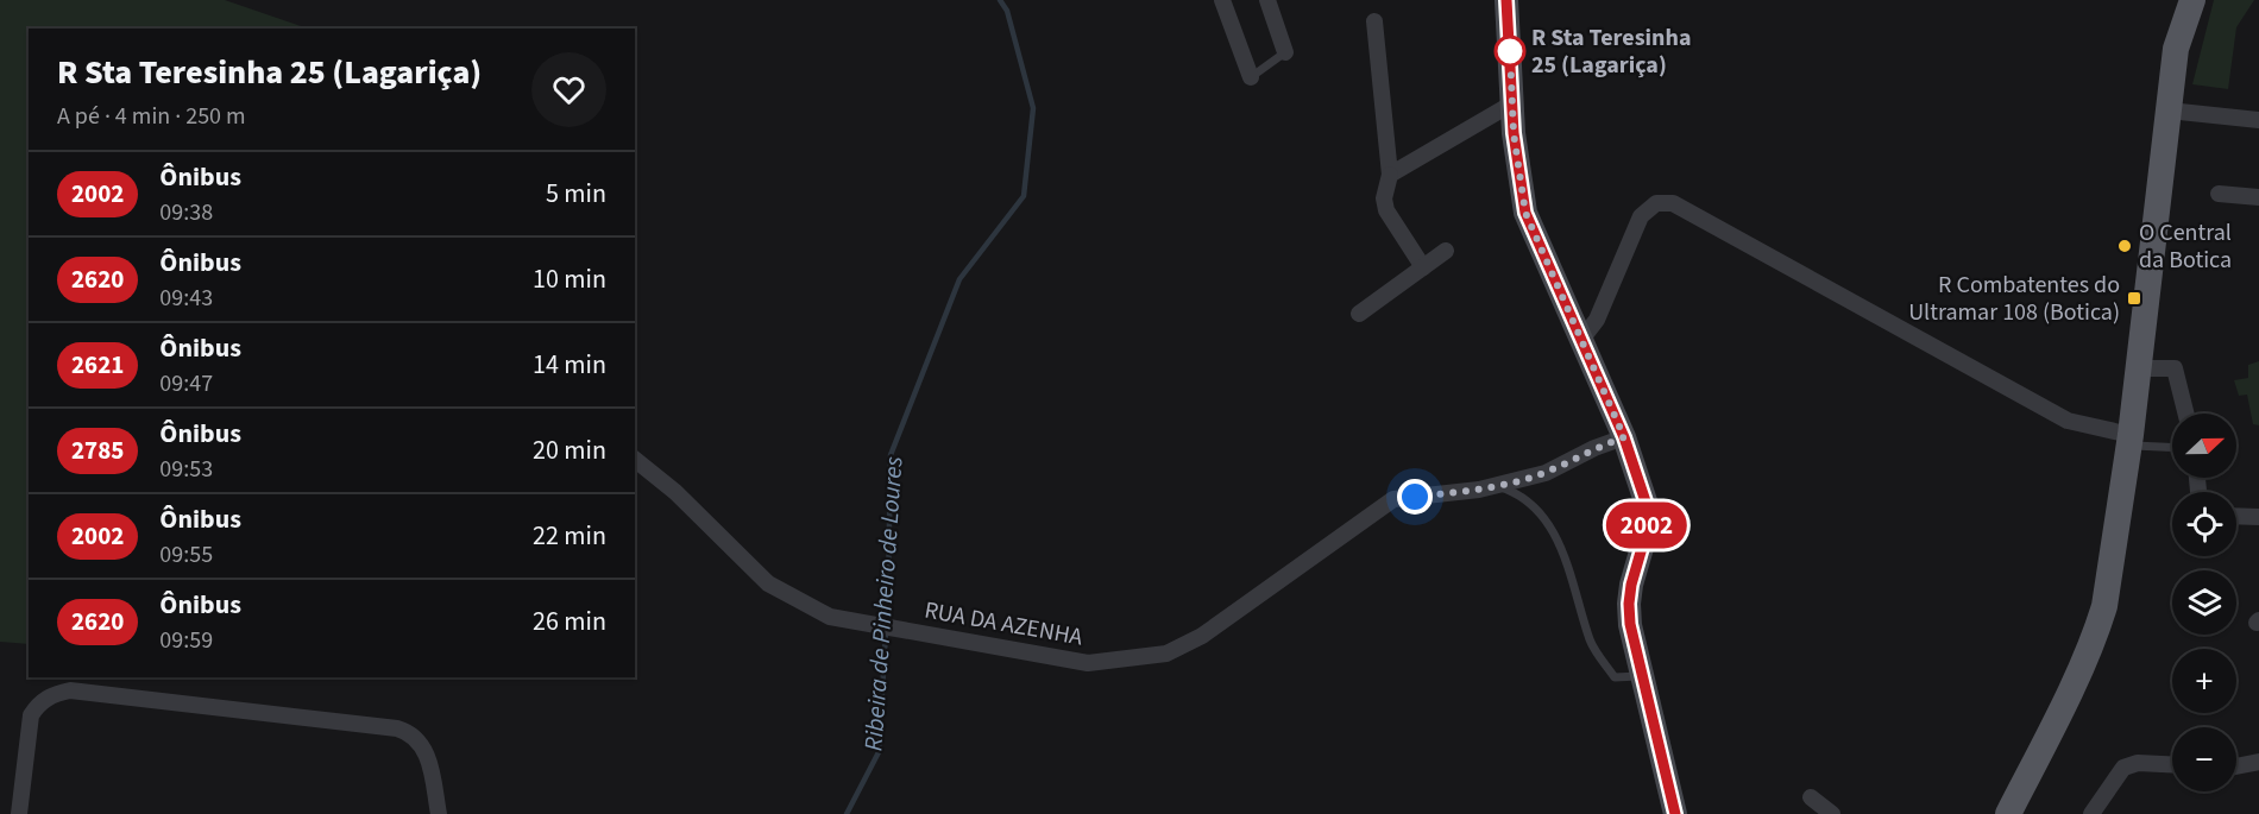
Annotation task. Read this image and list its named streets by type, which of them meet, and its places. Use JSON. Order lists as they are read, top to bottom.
{
  "streets": {
    "street": ["RUA DA AZENHA"]
  },
  "water": ["Ribeira de Pinheiro de Loures"],
  "places": {
    "other": ["R Sta Teresinha 25 (Lagariça)", "O Central da Botica"],
    "transit": ["R Combatentes do Ultramar 108 (Botica)"]
  },
  "lines": ["bus line 2002"],
  "north": "right",
  "page": {
    "on_map": "2002",
    "heading": ["R Sta Teresinha 25 (Lagariça)", "A pé · 4 min · 250 m"],
    "list": [
      {
        "mark": "2002",
        "name": "Ônibus",
        "note": "09:38",
        "value": "5 min"
      },
      {
        "mark": "2620",
        "name": "Ônibus",
        "note": "09:43",
        "value": "10 min"
      },
      {
        "mark": "2621",
        "name": "Ônibus",
        "note": "09:47",
        "value": "14 min"
      },
      {
        "mark": "2785",
        "name": "Ônibus",
        "note": "09:53",
        "value": "20 min"
      },
      {
        "mark": "2002",
        "name": "Ônibus",
        "note": "09:55",
        "value": "22 min"
      },
      {
        "mark": "2620",
        "name": "Ônibus",
        "note": "09:59",
        "value": "26 min"
      }
    ],
    "map_buttons": ["+", "−"]
  }
}
